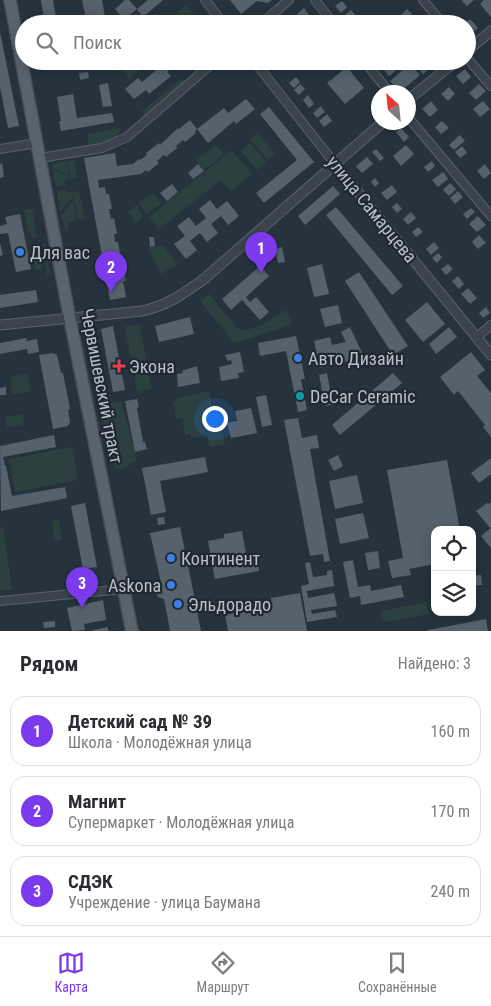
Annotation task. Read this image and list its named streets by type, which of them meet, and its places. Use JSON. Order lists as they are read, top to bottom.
{
  "streets": {
    "main road": ["Червишевский тракт"],
    "street": ["улица Самарцева"]
  },
  "places": {
    "other": [
      "Для вас",
      "Авто Дизайн",
      "DeCar Ceramic",
      "Континент",
      "Askona",
      "Эльдорадо"
    ],
    "health": ["Экона"]
  },
  "north": "top left",
  "page": {
    "search": "Поиск",
    "pins": ["1", "2", "3"],
    "heading": ["Рядом", "Найдено: 3"],
    "list": [
      {
        "mark": "1",
        "name": "Детский сад № 39",
        "note": "Школа · Молодёжная улица",
        "value": "160 m"
      },
      {
        "mark": "2",
        "name": "Магнит",
        "note": "Супермаркет · Молодёжная улица",
        "value": "170 m"
      },
      {
        "mark": "3",
        "name": "СДЭК",
        "note": "Учреждение · улица Баумана",
        "value": "240 m"
      }
    ],
    "nav": ["Карта", "Маршрут", "Сохранённые"]
  }
}
